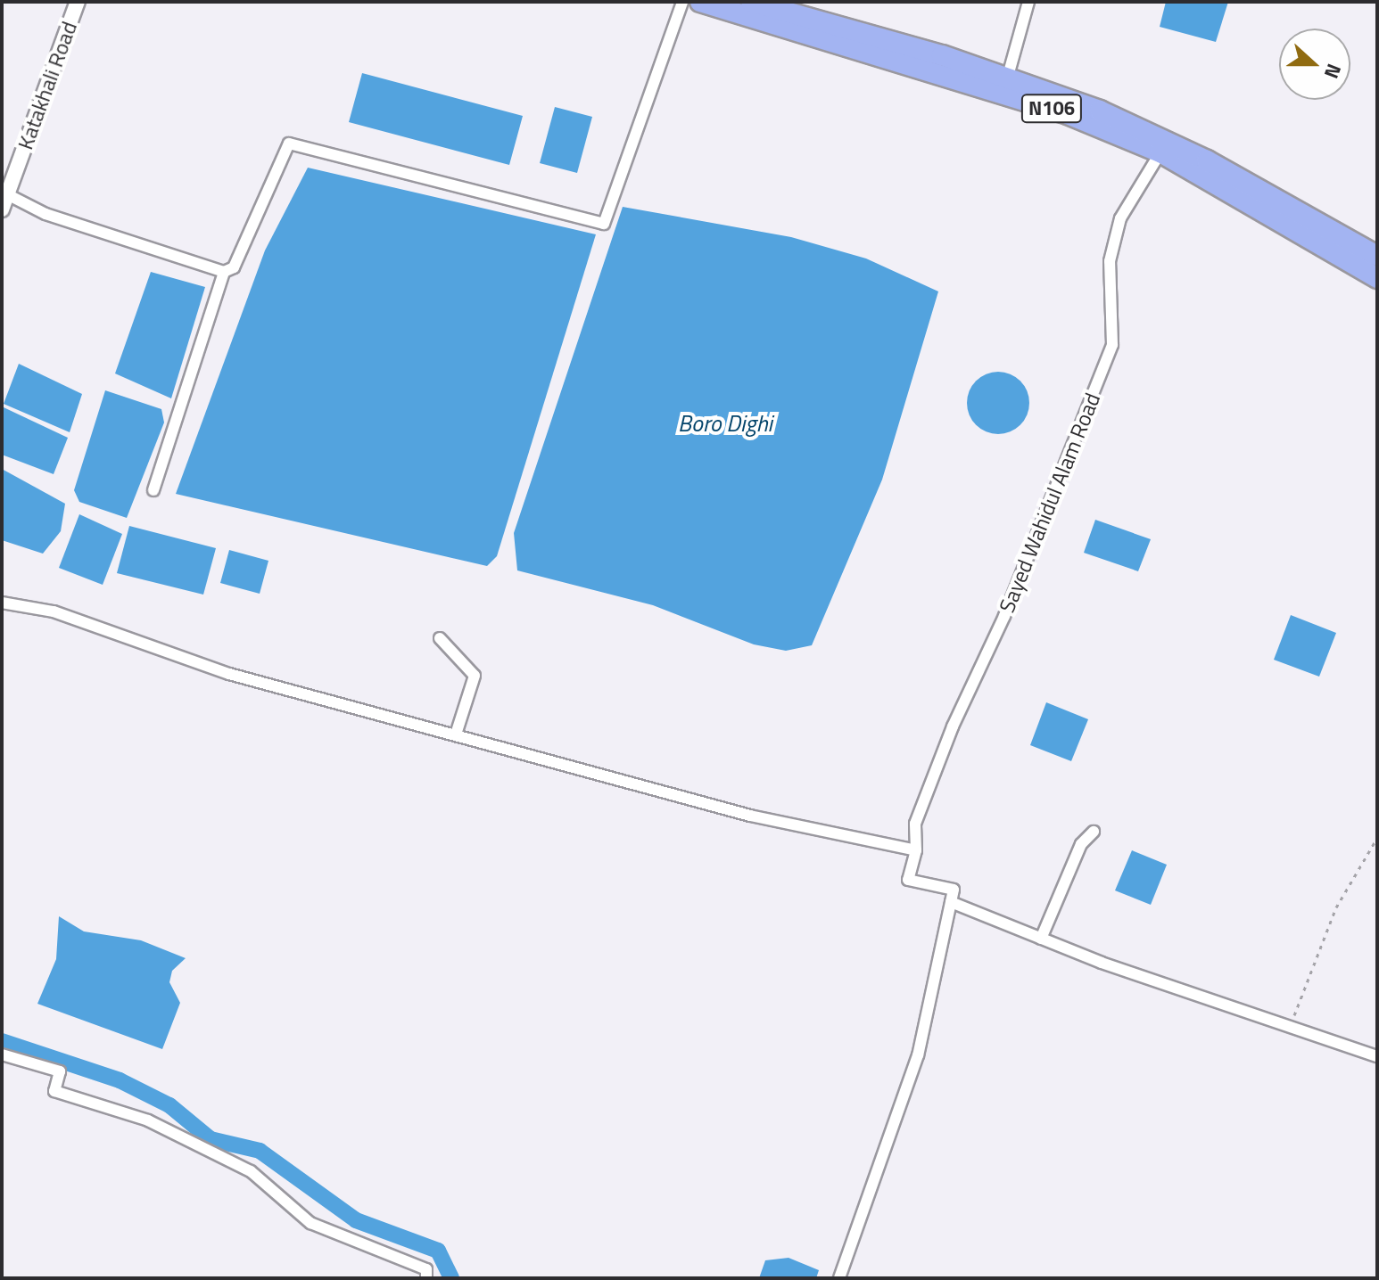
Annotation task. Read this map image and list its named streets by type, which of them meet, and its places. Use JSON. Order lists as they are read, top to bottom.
{
  "streets": {
    "highway": ["N106"],
    "street": ["Katakhali Road", "Sayed Wahidul Alam Road"]
  },
  "crossings": [
    ["N106", "Sayed Wahidul Alam Road"]
  ],
  "water": ["Boro Dighi"],
  "north": "right"
}
